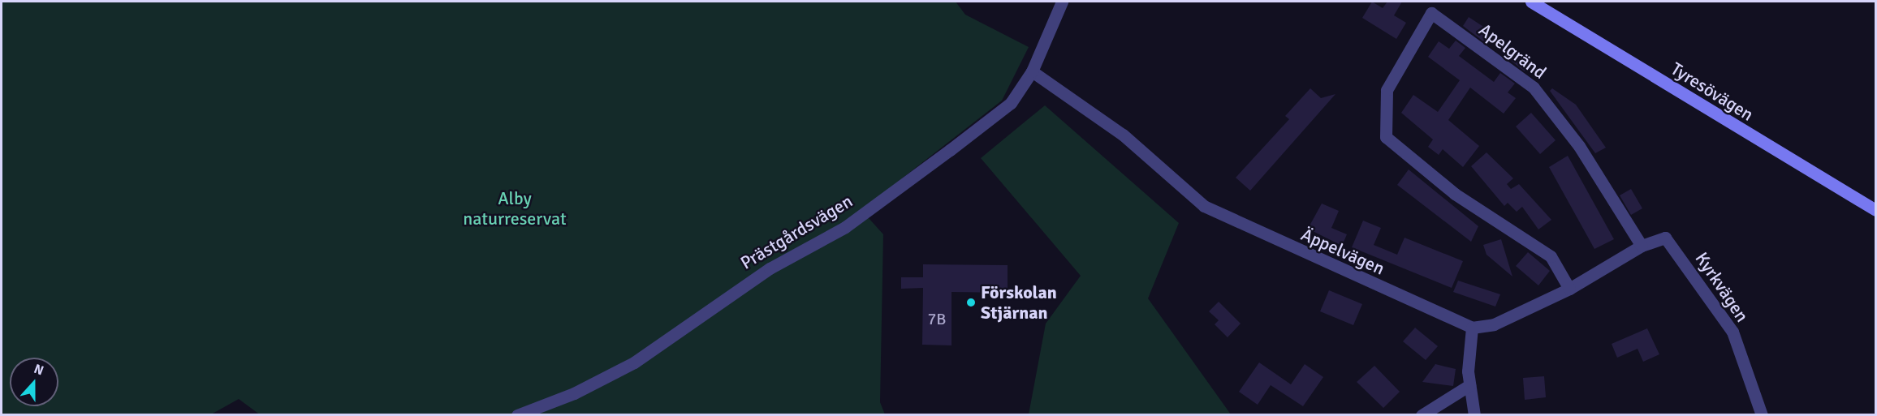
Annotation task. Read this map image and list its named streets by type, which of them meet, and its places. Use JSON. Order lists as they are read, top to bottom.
{
  "streets": {
    "main road": ["Tyresövägen"],
    "street": [
      "Apelgränd",
      "Prästgårdsvägen",
      "Äppelvägen",
      "Kyrkvägen"
    ]
  },
  "crossings": [
    ["Apelgränd", "Kyrkvägen"],
    ["Prästgårdsvägen", "Äppelvägen"]
  ],
  "parks": ["Alby naturreservat"],
  "places": ["Förskolan Stjärnan"],
  "house_numbers": ["7B"],
  "north": "top"
}
